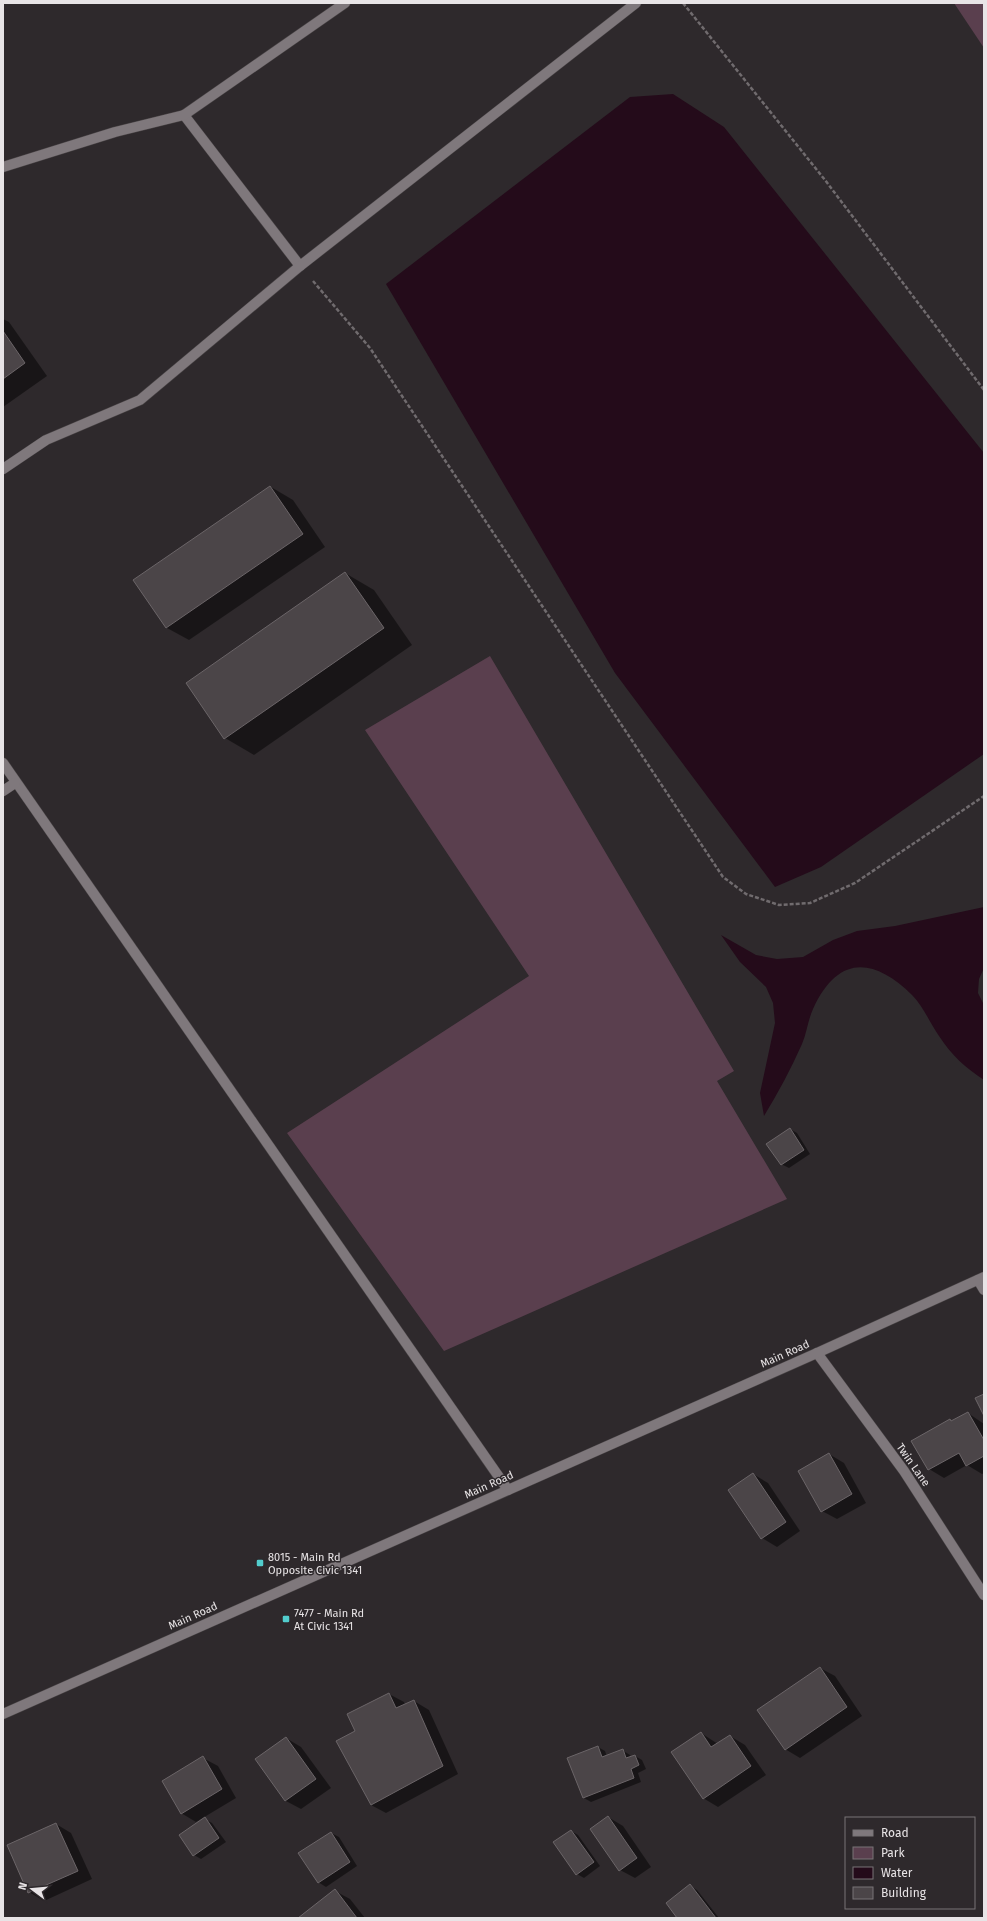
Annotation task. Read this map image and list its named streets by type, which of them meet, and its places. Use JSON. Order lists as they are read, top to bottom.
{
  "streets": {
    "main road": ["Main Road", "Twin Lane"]
  },
  "crossings": [
    ["Main Road", "Twin Lane"]
  ],
  "places": {
    "transit": ["8015 - Main Rd Opposite Civic 1341", "7477 - Main Rd At Civic 1341"]
  },
  "legend": [
    "Road",
    "Park",
    "Water",
    "Building"
  ],
  "north": "left"
}
